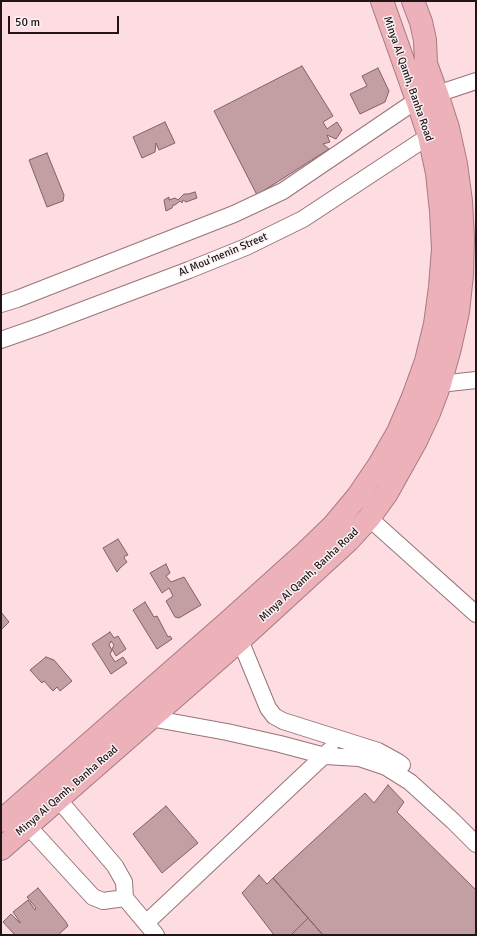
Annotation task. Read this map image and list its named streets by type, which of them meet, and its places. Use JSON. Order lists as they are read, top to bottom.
{
  "streets": {
    "highway": ["Minya Al Qamh, Banha Road"],
    "street": ["Al Mou'menin Street"]
  },
  "crossings": [
    ["Minya Al Qamh, Banha Road", "Al Mou'menin Street"]
  ],
  "scale_bar": "50 m"
}
